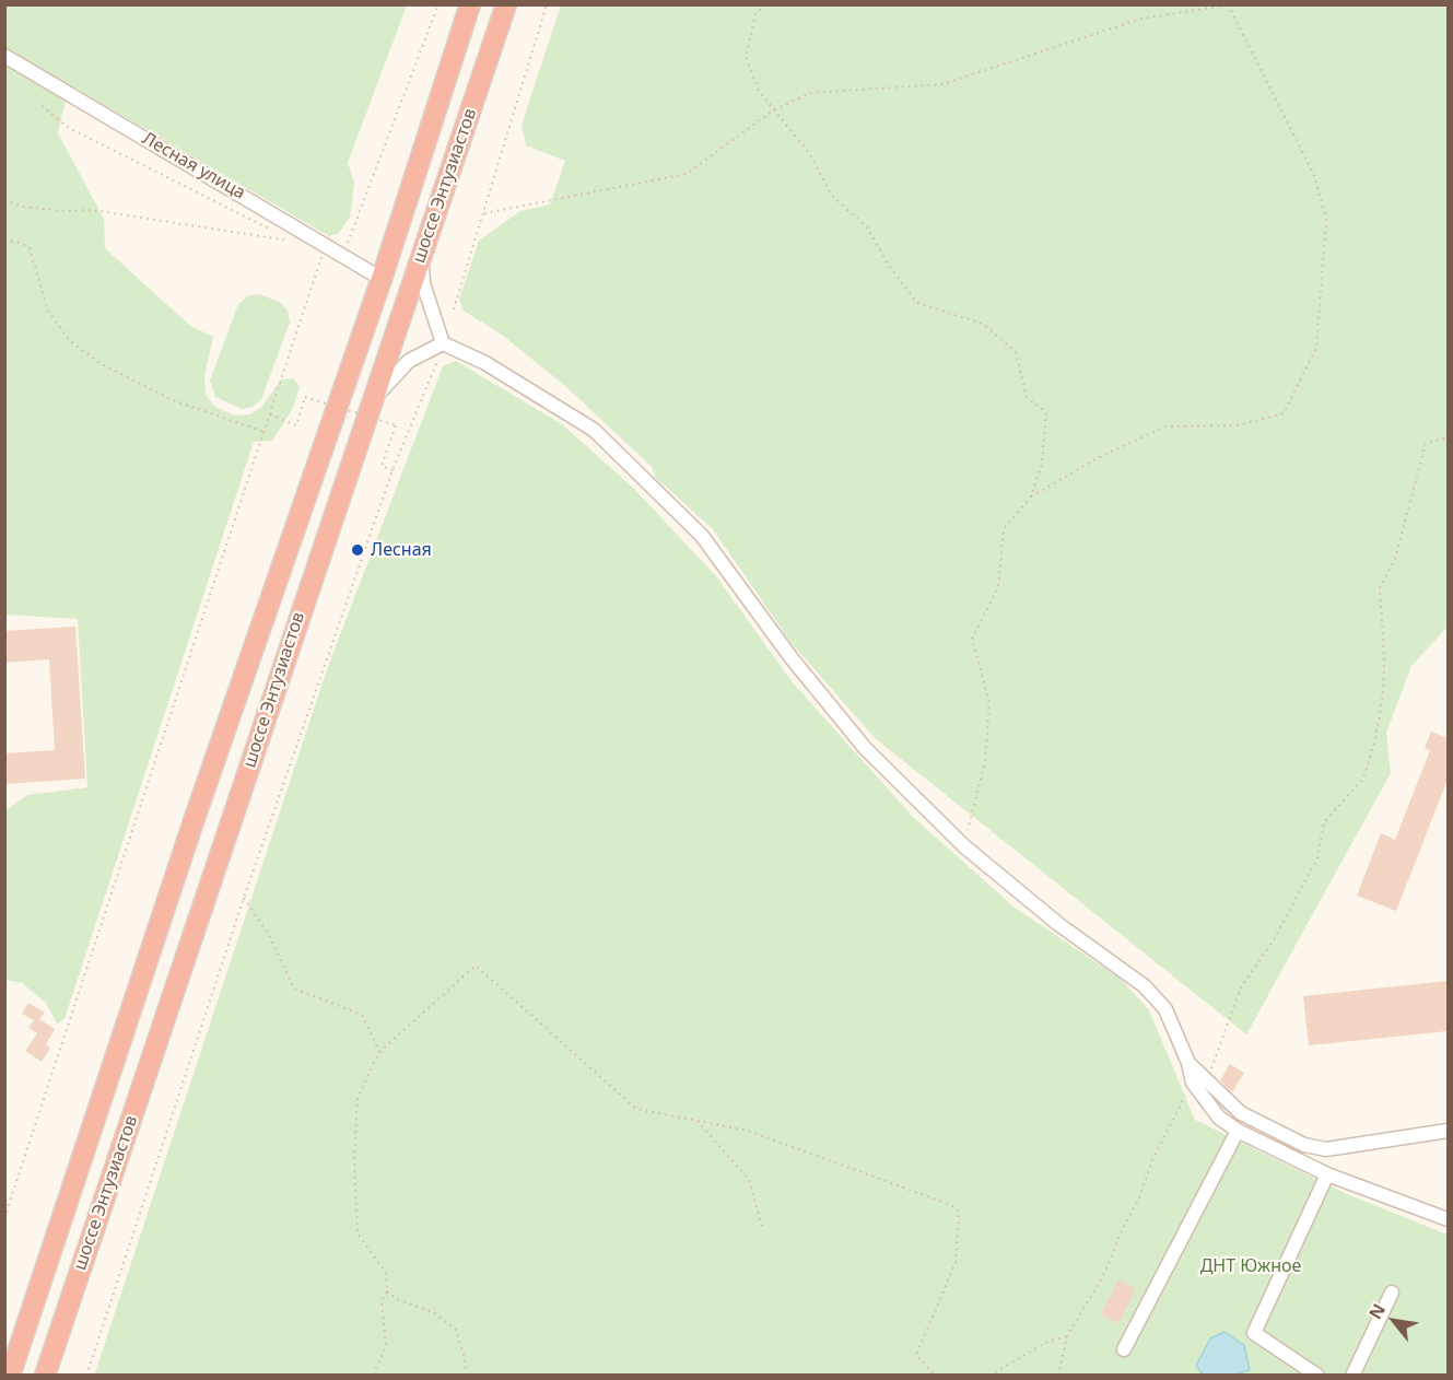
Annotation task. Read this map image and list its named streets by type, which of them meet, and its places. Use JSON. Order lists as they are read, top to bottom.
{
  "streets": {
    "highway": ["шоссе Энтузиастов"],
    "street": ["Лесная улица"]
  },
  "crossings": [
    ["Лесная улица", "шоссе Энтузиастов"]
  ],
  "parks": ["ДНТ Южное"],
  "places": ["Лесная"],
  "north": "top left"
}
